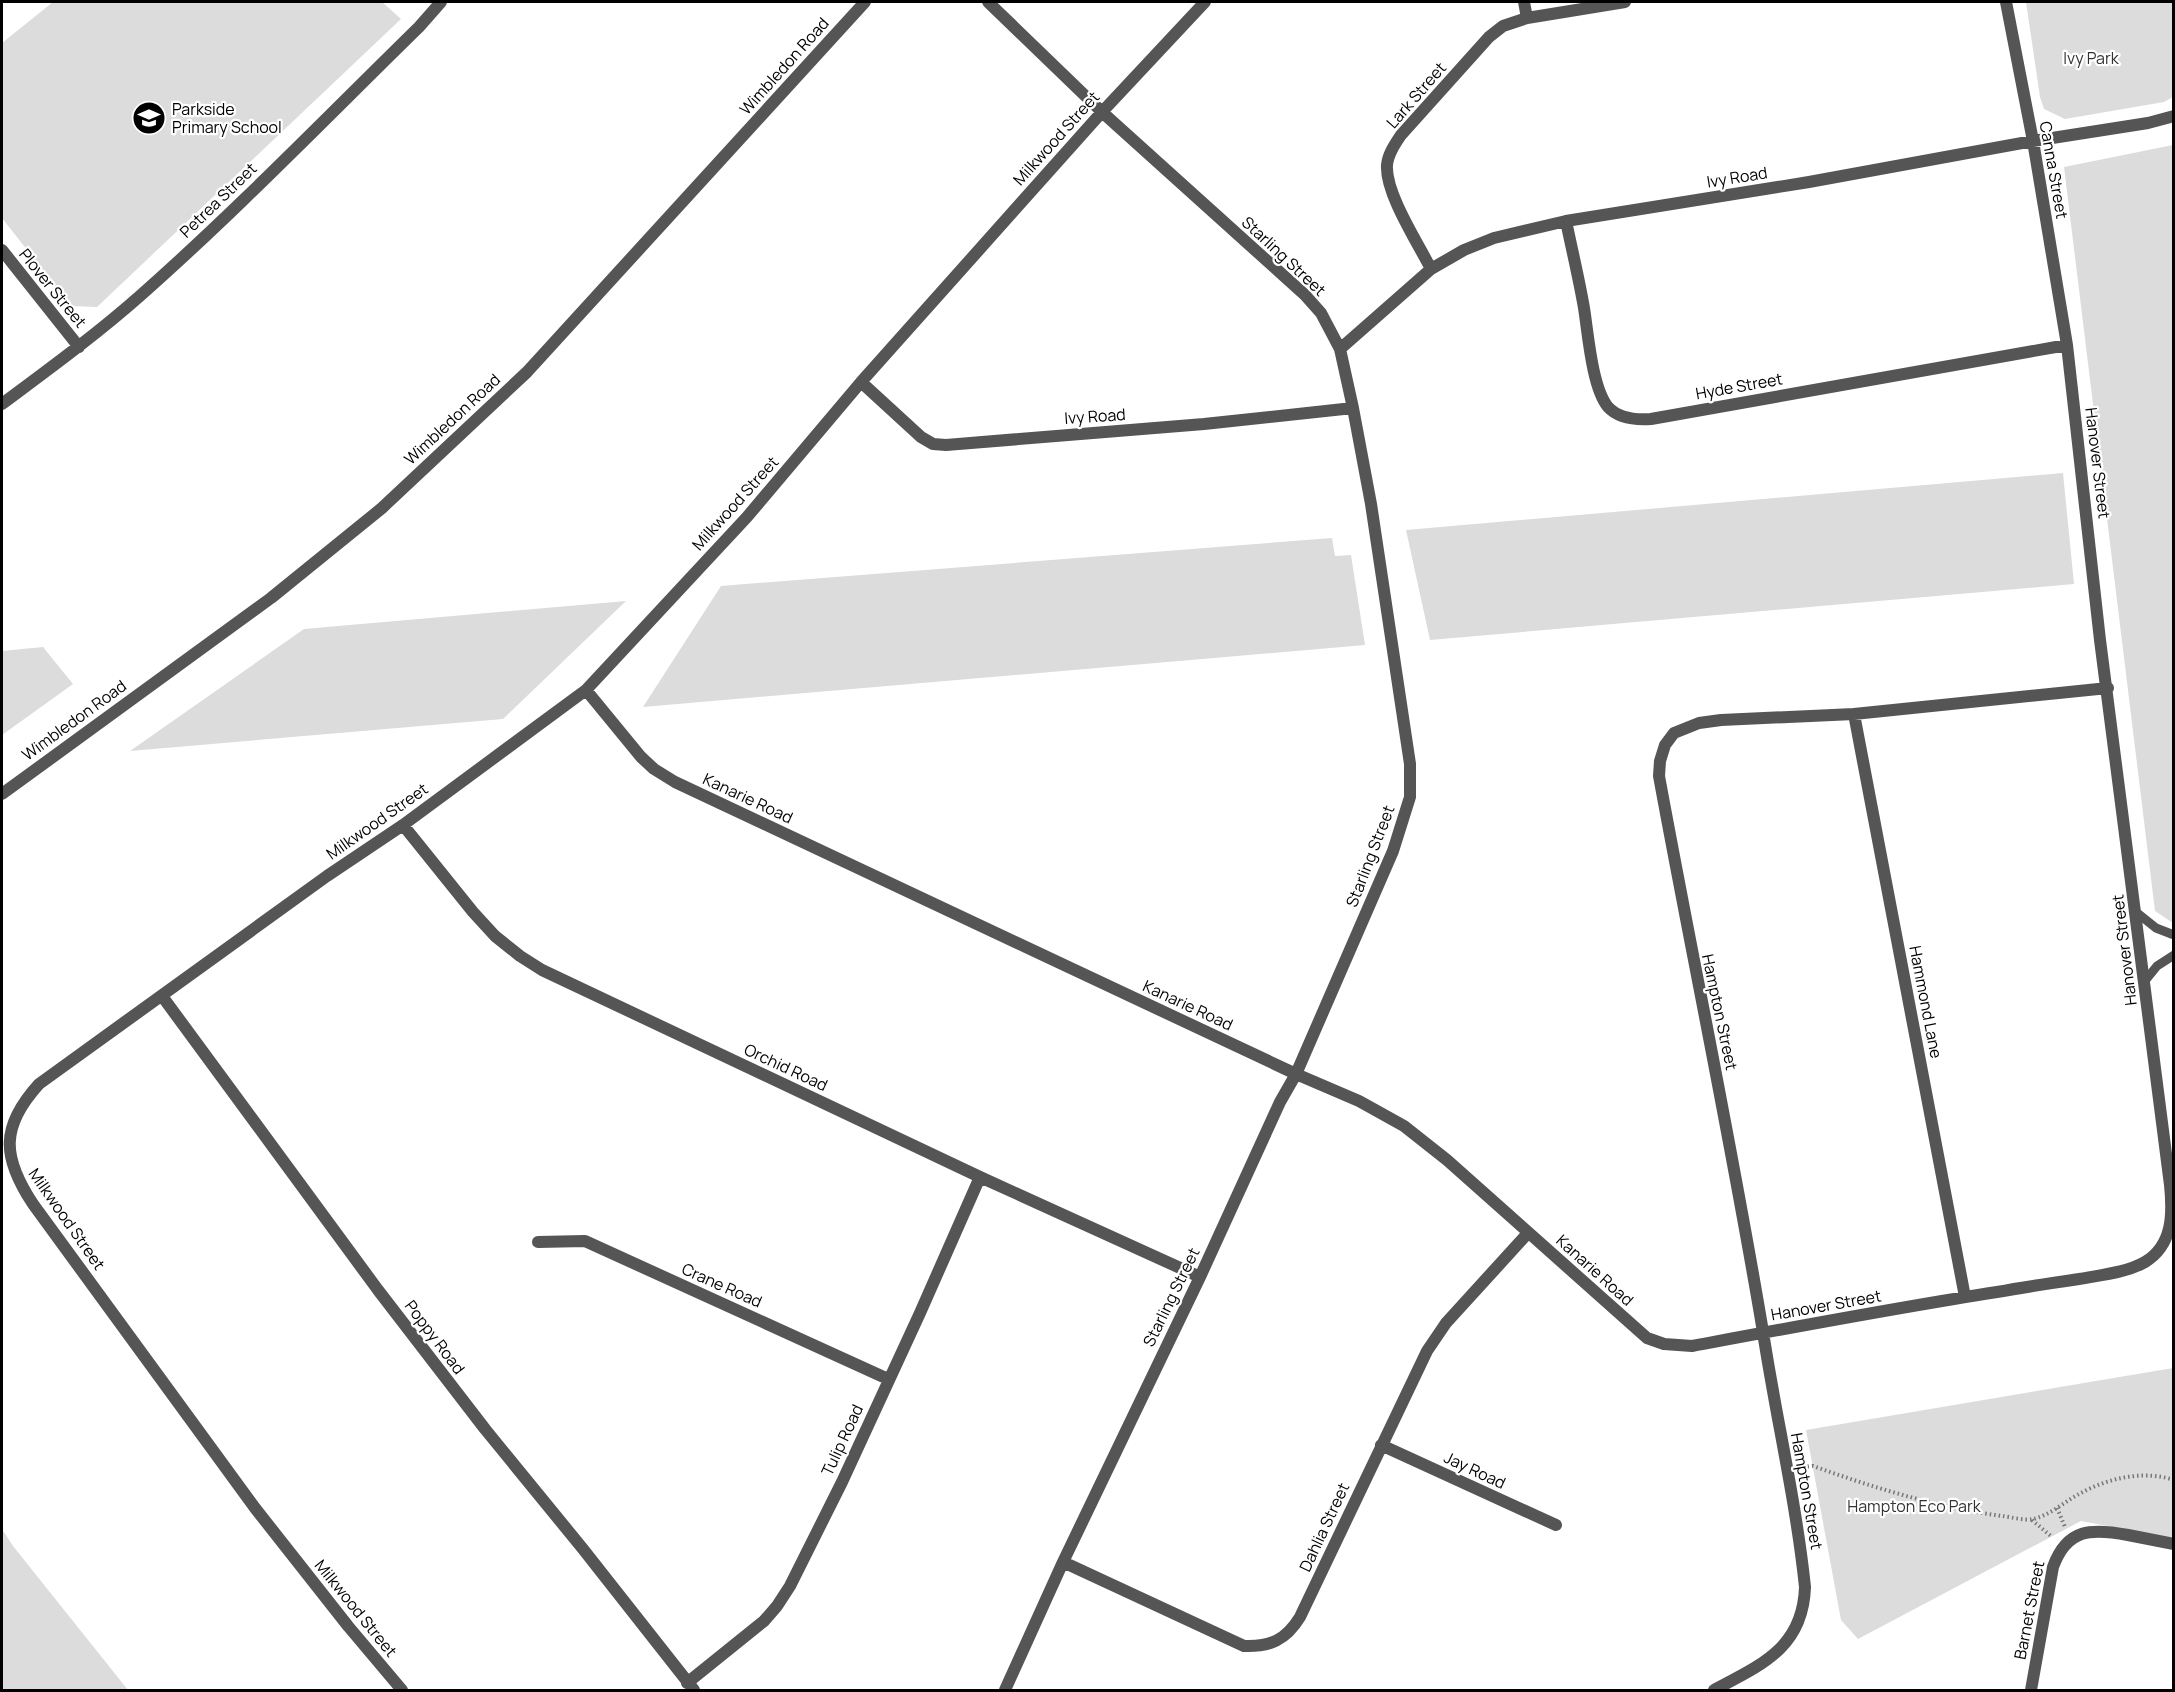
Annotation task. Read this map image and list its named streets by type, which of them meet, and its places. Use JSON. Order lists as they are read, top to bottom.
{
  "streets": {
    "street": [
      "Wimbledon Road",
      "Lark Street",
      "Milkwood Street",
      "Canna Street",
      "Ivy Road",
      "Petrea Street",
      "Starling Street",
      "Plover Street",
      "Hyde Street",
      "Hanover Street",
      "Kanarie Road",
      "Hammond Lane",
      "Hampton Street",
      "Orchid Road",
      "Crane Road",
      "Poppy Road",
      "Tulip Road",
      "Jay Road",
      "Dahlia Street",
      "Barnet Street"
    ]
  },
  "crossings": [
    ["Lark Street", "Ivy Road"],
    ["Milkwood Street", "Ivy Road"],
    ["Milkwood Street", "Starling Street"],
    ["Milkwood Street", "Kanarie Road"],
    ["Milkwood Street", "Orchid Road"],
    ["Milkwood Street", "Poppy Road"],
    ["Canna Street", "Ivy Road"],
    ["Canna Street", "Hyde Street"],
    ["Canna Street", "Hanover Street"],
    ["Ivy Road", "Starling Street"],
    ["Ivy Road", "Hyde Street"],
    ["Petrea Street", "Plover Street"],
    ["Starling Street", "Kanarie Road"],
    ["Starling Street", "Orchid Road"],
    ["Starling Street", "Dahlia Street"],
    ["Hyde Street", "Hanover Street"],
    ["Hanover Street", "Kanarie Road"],
    ["Hanover Street", "Hammond Lane"],
    ["Hanover Street", "Hampton Street"],
    ["Kanarie Road", "Hampton Street"],
    ["Kanarie Road", "Dahlia Street"],
    ["Hammond Lane", "Hampton Street"],
    ["Orchid Road", "Tulip Road"],
    ["Crane Road", "Tulip Road"],
    ["Poppy Road", "Tulip Road"],
    ["Jay Road", "Dahlia Street"]
  ],
  "parks": ["Ivy Park", "Hampton Eco Park"],
  "places": {
    "school or university": ["Parkside Primary School"]
  }
}
